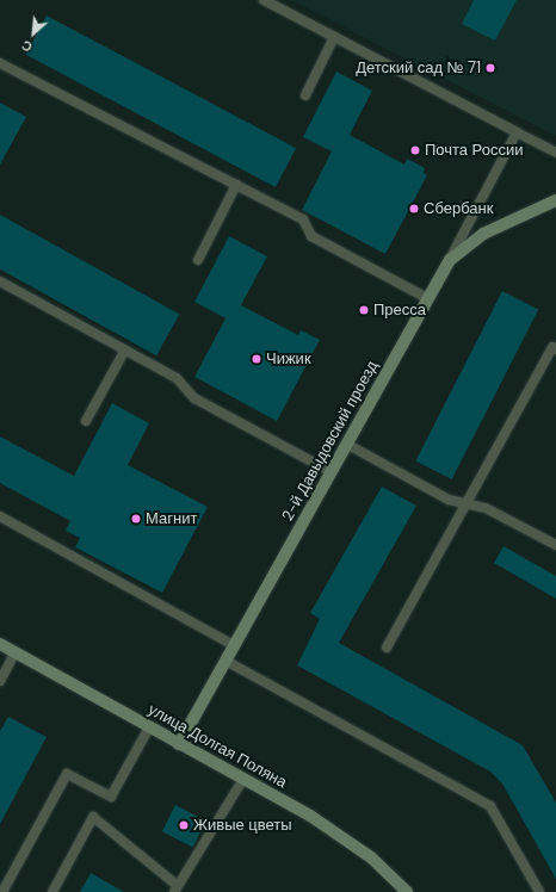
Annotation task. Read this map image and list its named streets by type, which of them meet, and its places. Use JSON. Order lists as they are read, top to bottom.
{
  "streets": {
    "street": ["2-й Давыдовский проезд", "улица Долгая Поляна"]
  },
  "crossings": [
    ["2-й Давыдовский проезд", "улица Долгая Поляна"]
  ],
  "places": [
    "Детский сад № 71",
    "Почта России",
    "Сбербанк",
    "Пресса",
    "Чижик",
    "Магнит",
    "Живые цветы"
  ],
  "north": "bottom left"
}
